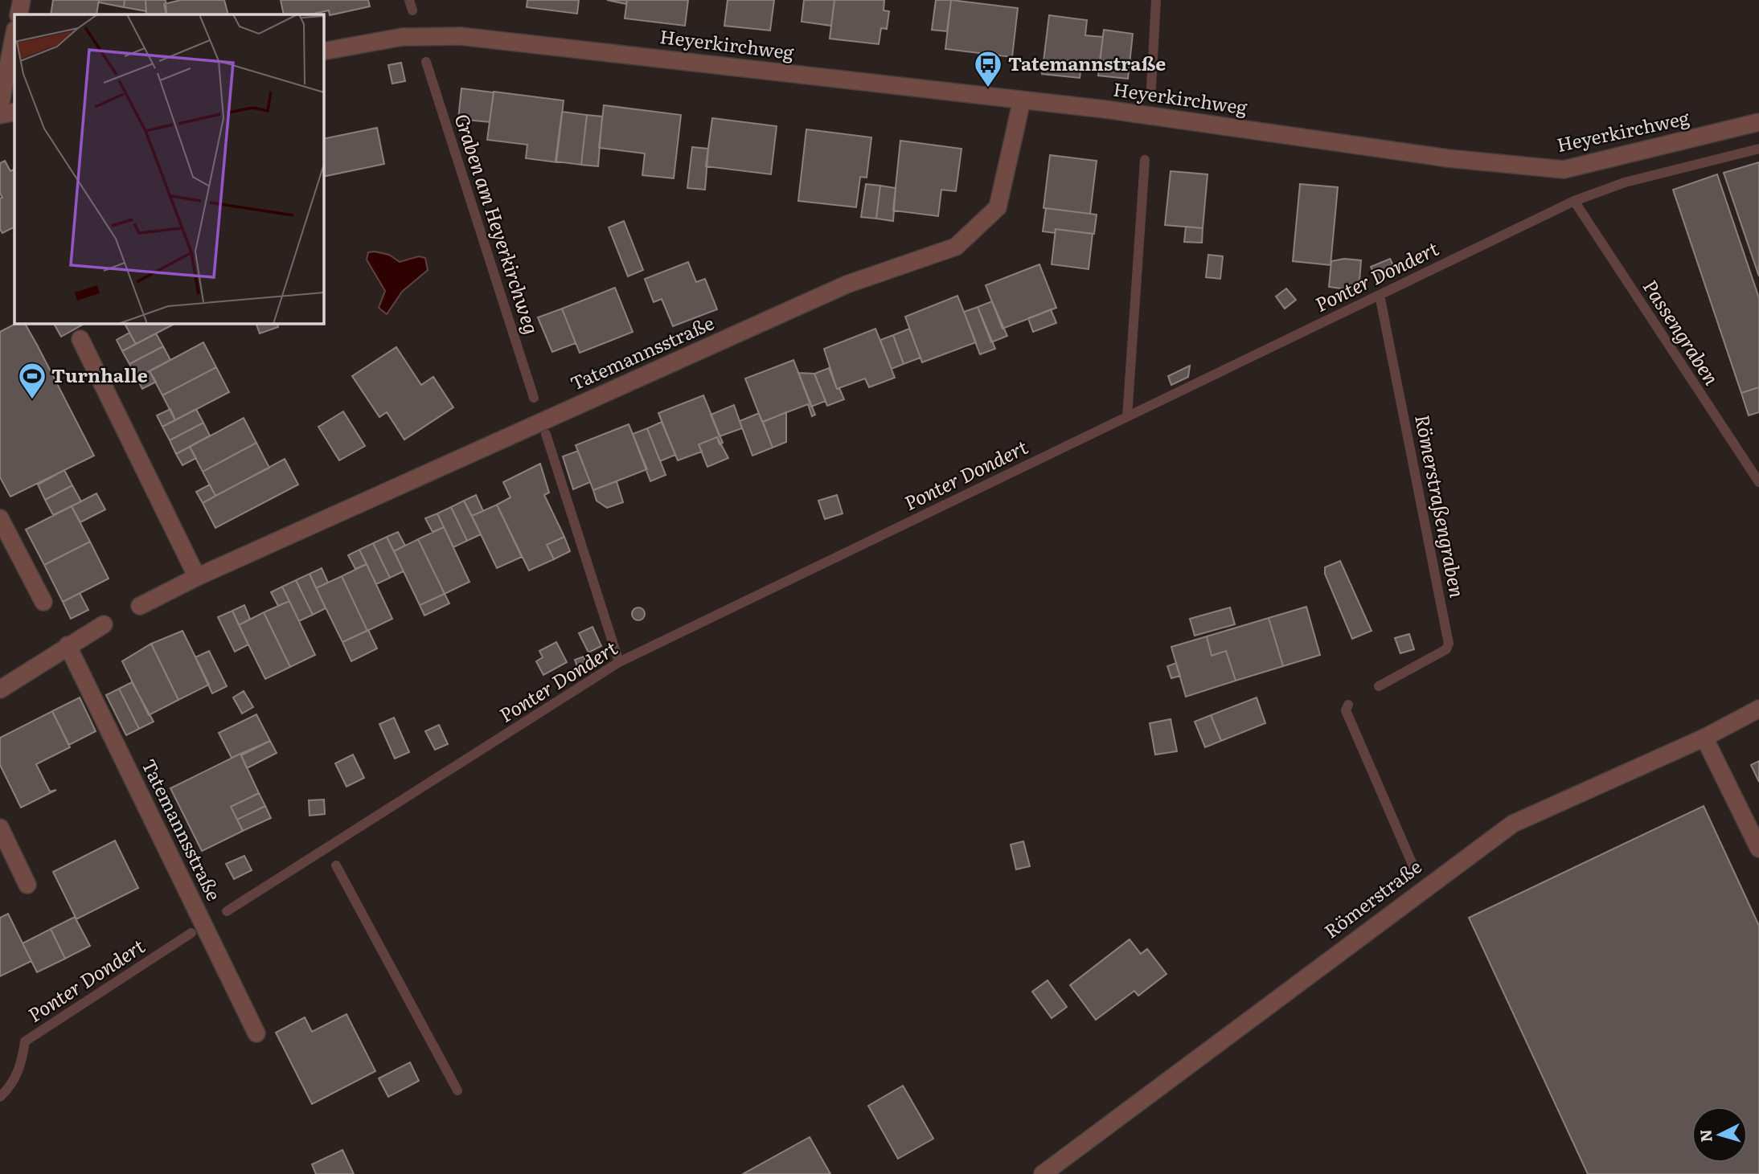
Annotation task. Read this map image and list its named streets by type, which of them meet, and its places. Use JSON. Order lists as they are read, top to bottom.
{
  "streets": {
    "street": ["Heyerkirchweg", "Tatemannsstraße", "Römerstraße"]
  },
  "crossings": [
    ["Heyerkirchweg", "Tatemannsstraße"]
  ],
  "water": [
    "Graben am Heyerkirchweg",
    "Ponter Dondert",
    "Passengraben",
    "Römerstraßengraben"
  ],
  "places": {
    "bus stop": ["Tatemannstraße"],
    "sports": ["Turnhalle"]
  },
  "north": "left"
}
